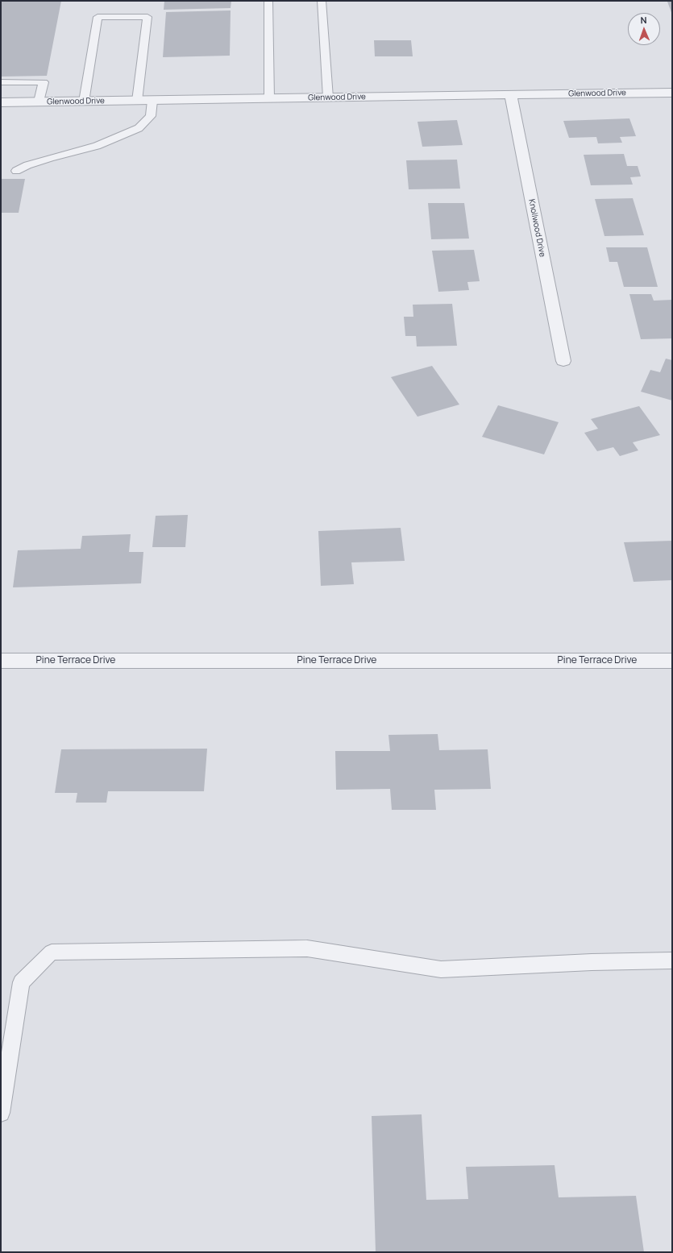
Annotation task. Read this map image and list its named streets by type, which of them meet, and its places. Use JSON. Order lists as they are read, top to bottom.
{
  "streets": {
    "street": ["Glenwood Drive", "Knollwood Drive", "Pine Terrace Drive"]
  },
  "crossings": [
    ["Glenwood Drive", "Knollwood Drive"]
  ],
  "north": "top"
}
